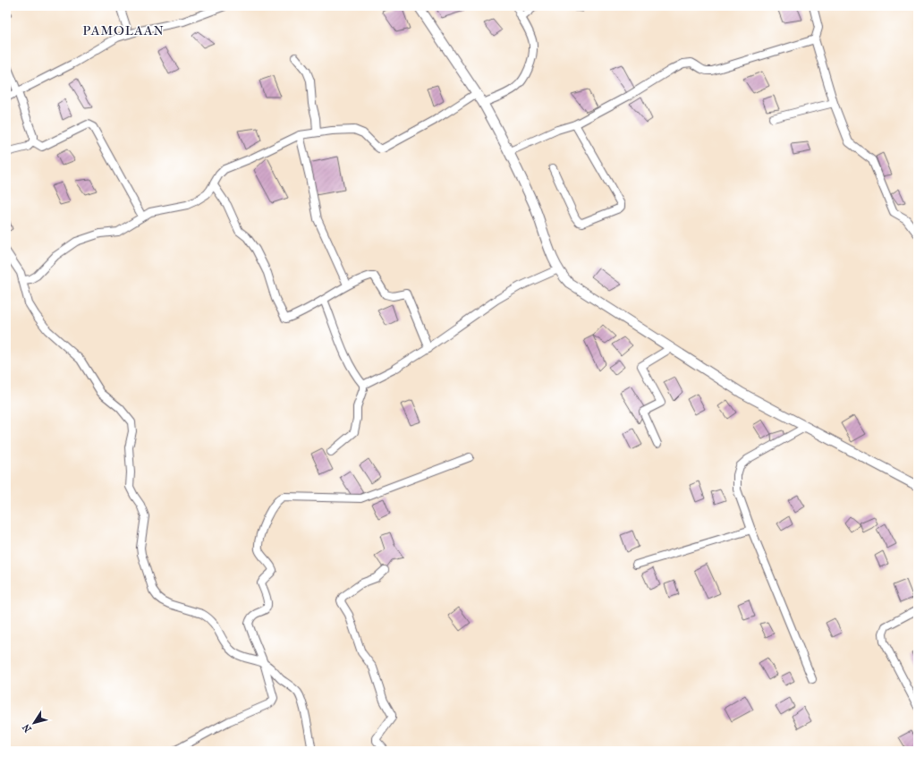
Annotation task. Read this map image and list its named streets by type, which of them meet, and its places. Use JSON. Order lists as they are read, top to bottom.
{
  "districts": ["PAMOLAAN"],
  "north": "bottom left"
}
